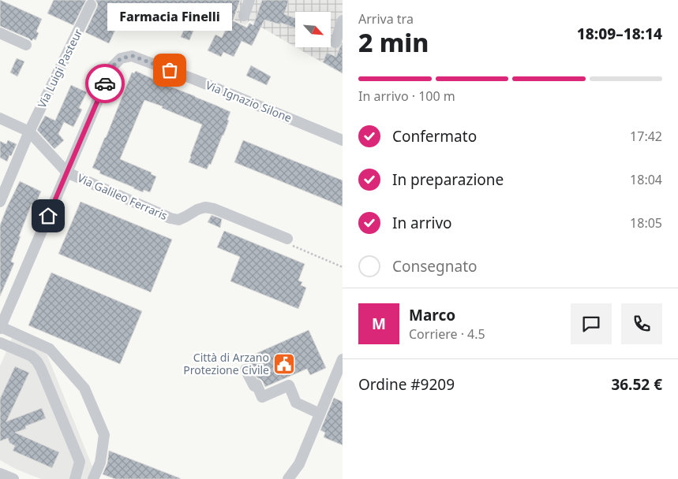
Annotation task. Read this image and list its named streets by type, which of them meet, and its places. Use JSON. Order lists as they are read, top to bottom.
{
  "streets": {
    "street": ["Via Luigi Pasteur", "Via Ignazio Silone", "Via Galileo Ferraris"]
  },
  "crossings": [
    ["Via Ignazio Silone", "Via Galileo Ferraris"]
  ],
  "places": {
    "other": ["Farmacia Finelli"],
    "public building": ["Città di Arzano Protezione Civile"]
  },
  "north": "bottom right",
  "page": {
    "heading": ["2 min", "Arriva tra", "18:09–18:14"],
    "panel": [
      "Marco",
      "Corriere · 4.5",
      "Ordine #9209",
      "36.52 €"
    ],
    "bubble": "Farmacia Finelli",
    "bar": "In arrivo · 100 m",
    "list": [
      ["Confermato", "17:42"],
      ["In preparazione", "18:04"],
      ["In arrivo", "18:05"],
      "Consegnato"
    ],
    "round": "M"
  }
}
